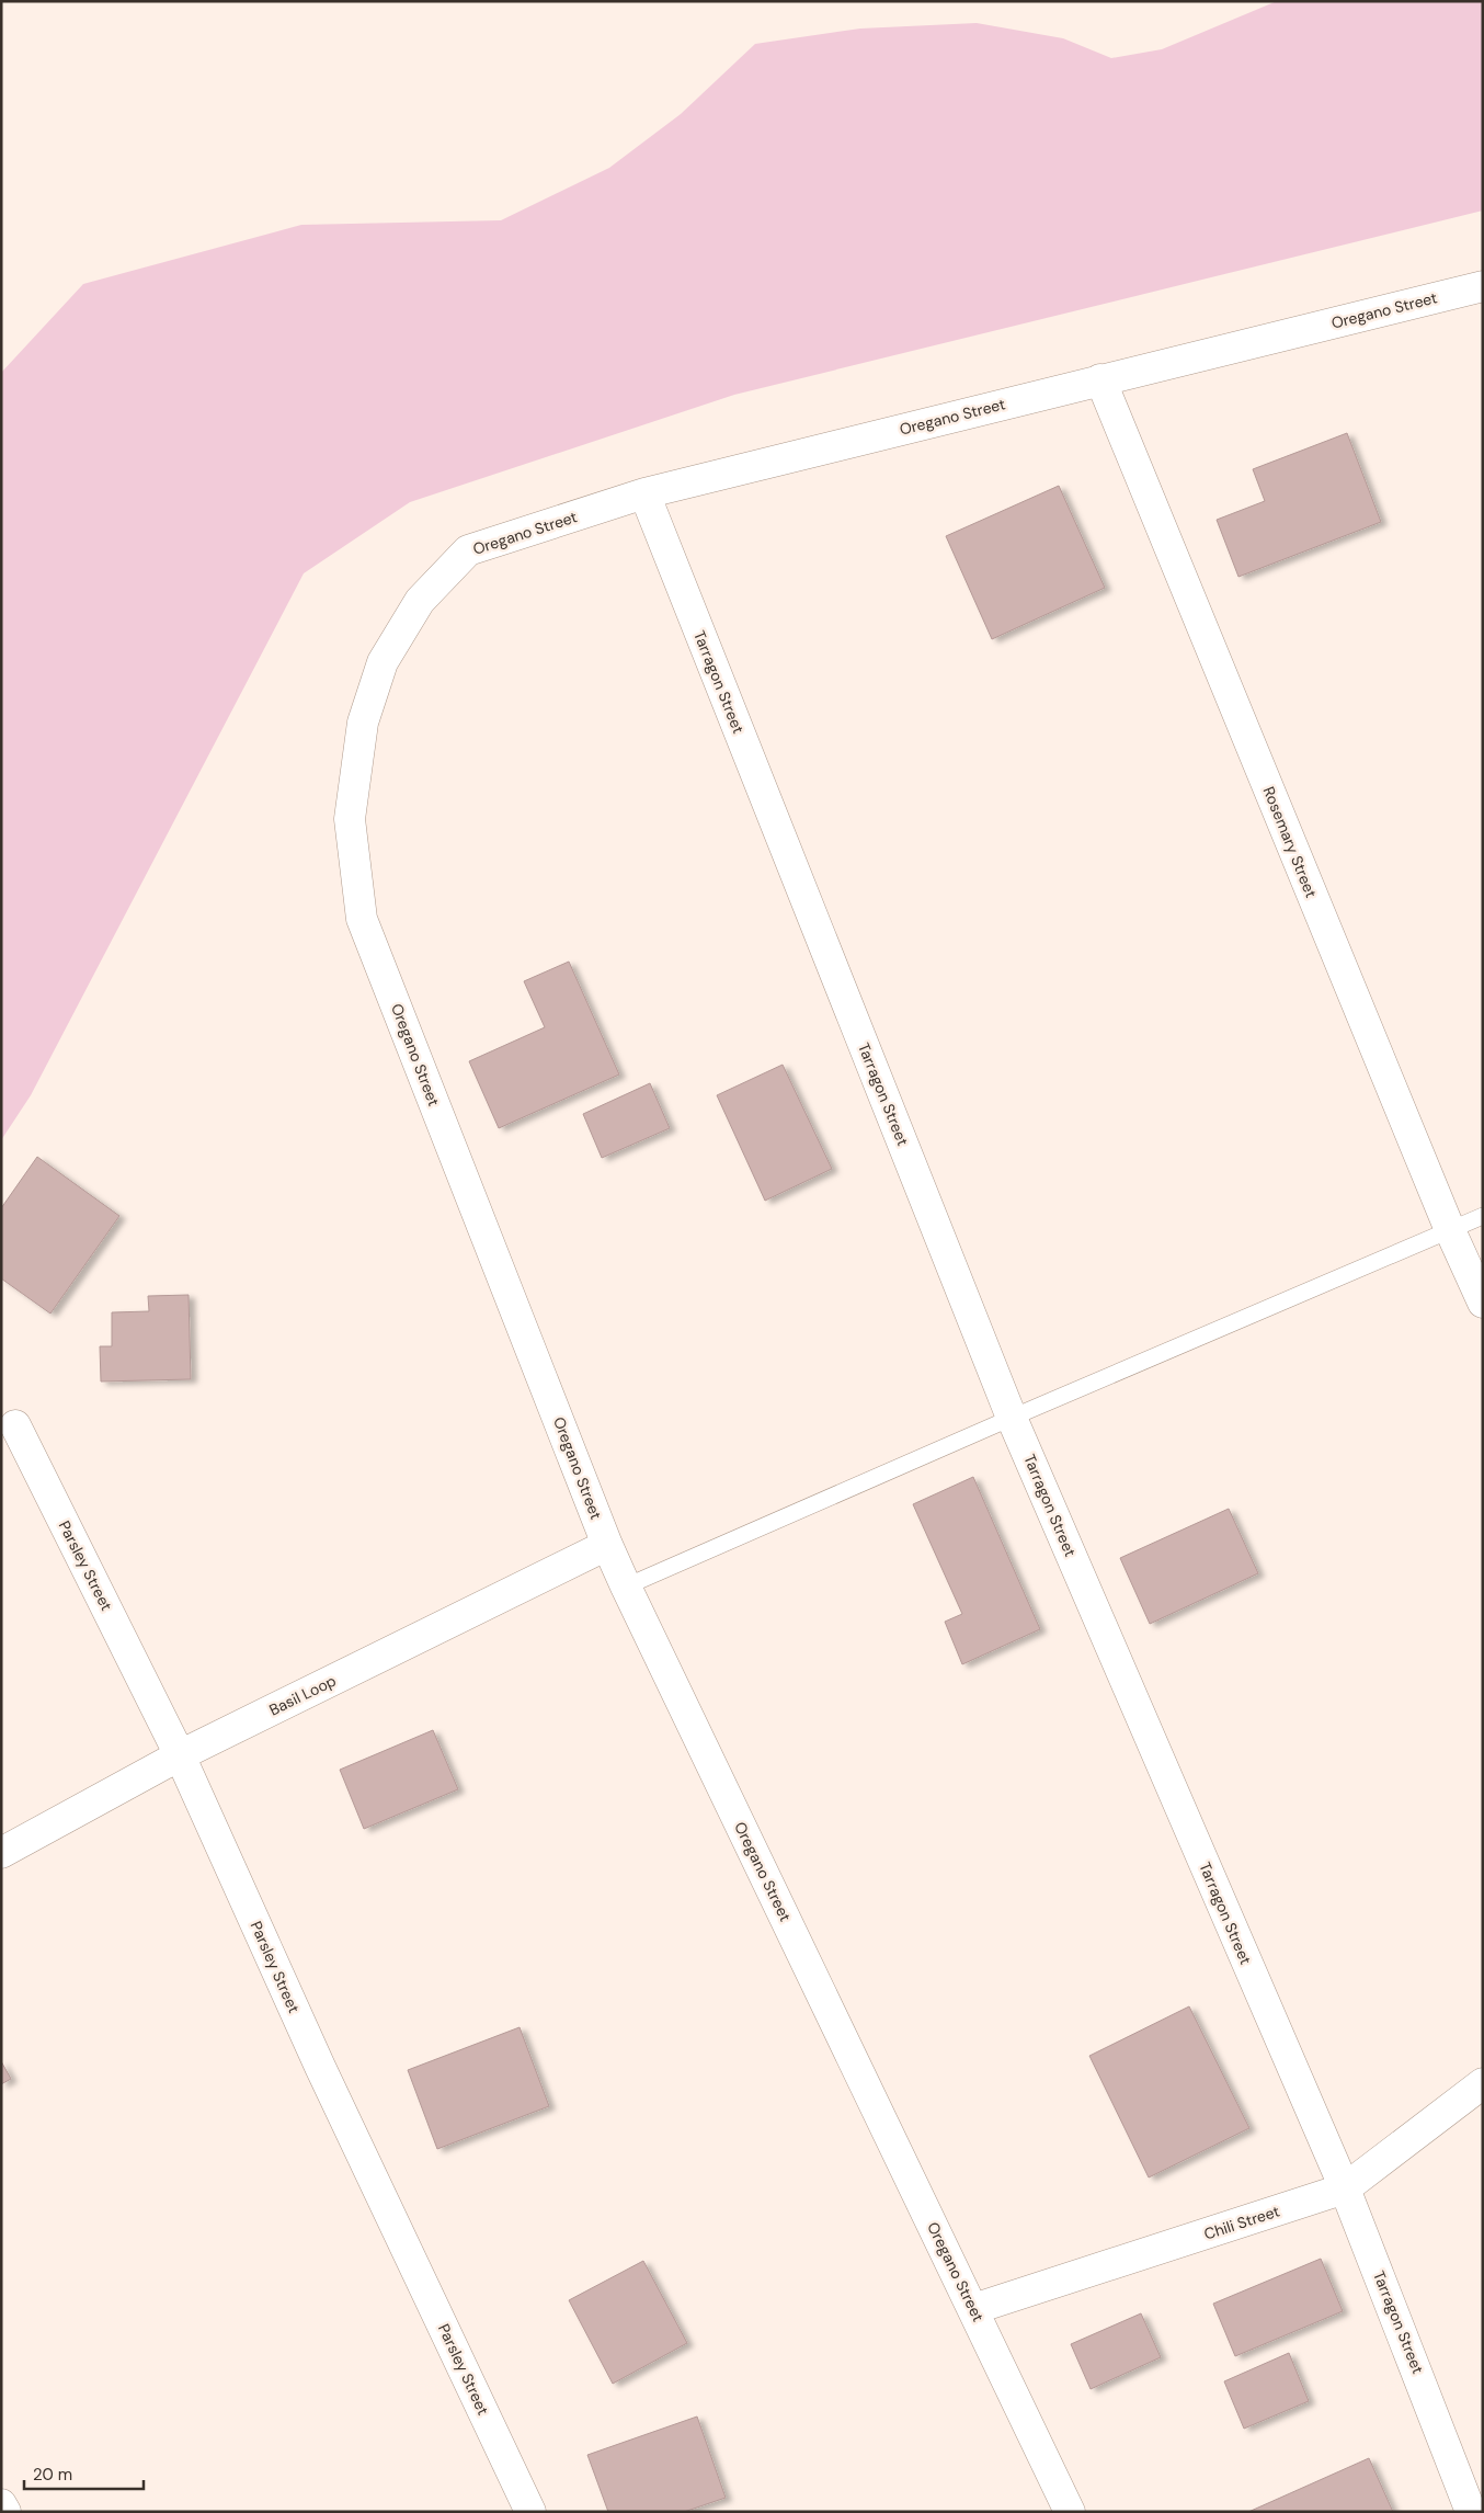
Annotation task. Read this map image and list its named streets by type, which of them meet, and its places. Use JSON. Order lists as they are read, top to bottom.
{
  "streets": {
    "street": [
      "Oregano Street",
      "Tarragon Street",
      "Rosemary Street",
      "Parsley Street",
      "Basil Loop",
      "Chili Street"
    ]
  },
  "crossings": [
    ["Oregano Street", "Tarragon Street"],
    ["Oregano Street", "Rosemary Street"],
    ["Oregano Street", "Basil Loop"],
    ["Oregano Street", "Chili Street"],
    ["Tarragon Street", "Chili Street"],
    ["Parsley Street", "Basil Loop"]
  ],
  "scale_bar": "20 m"
}
